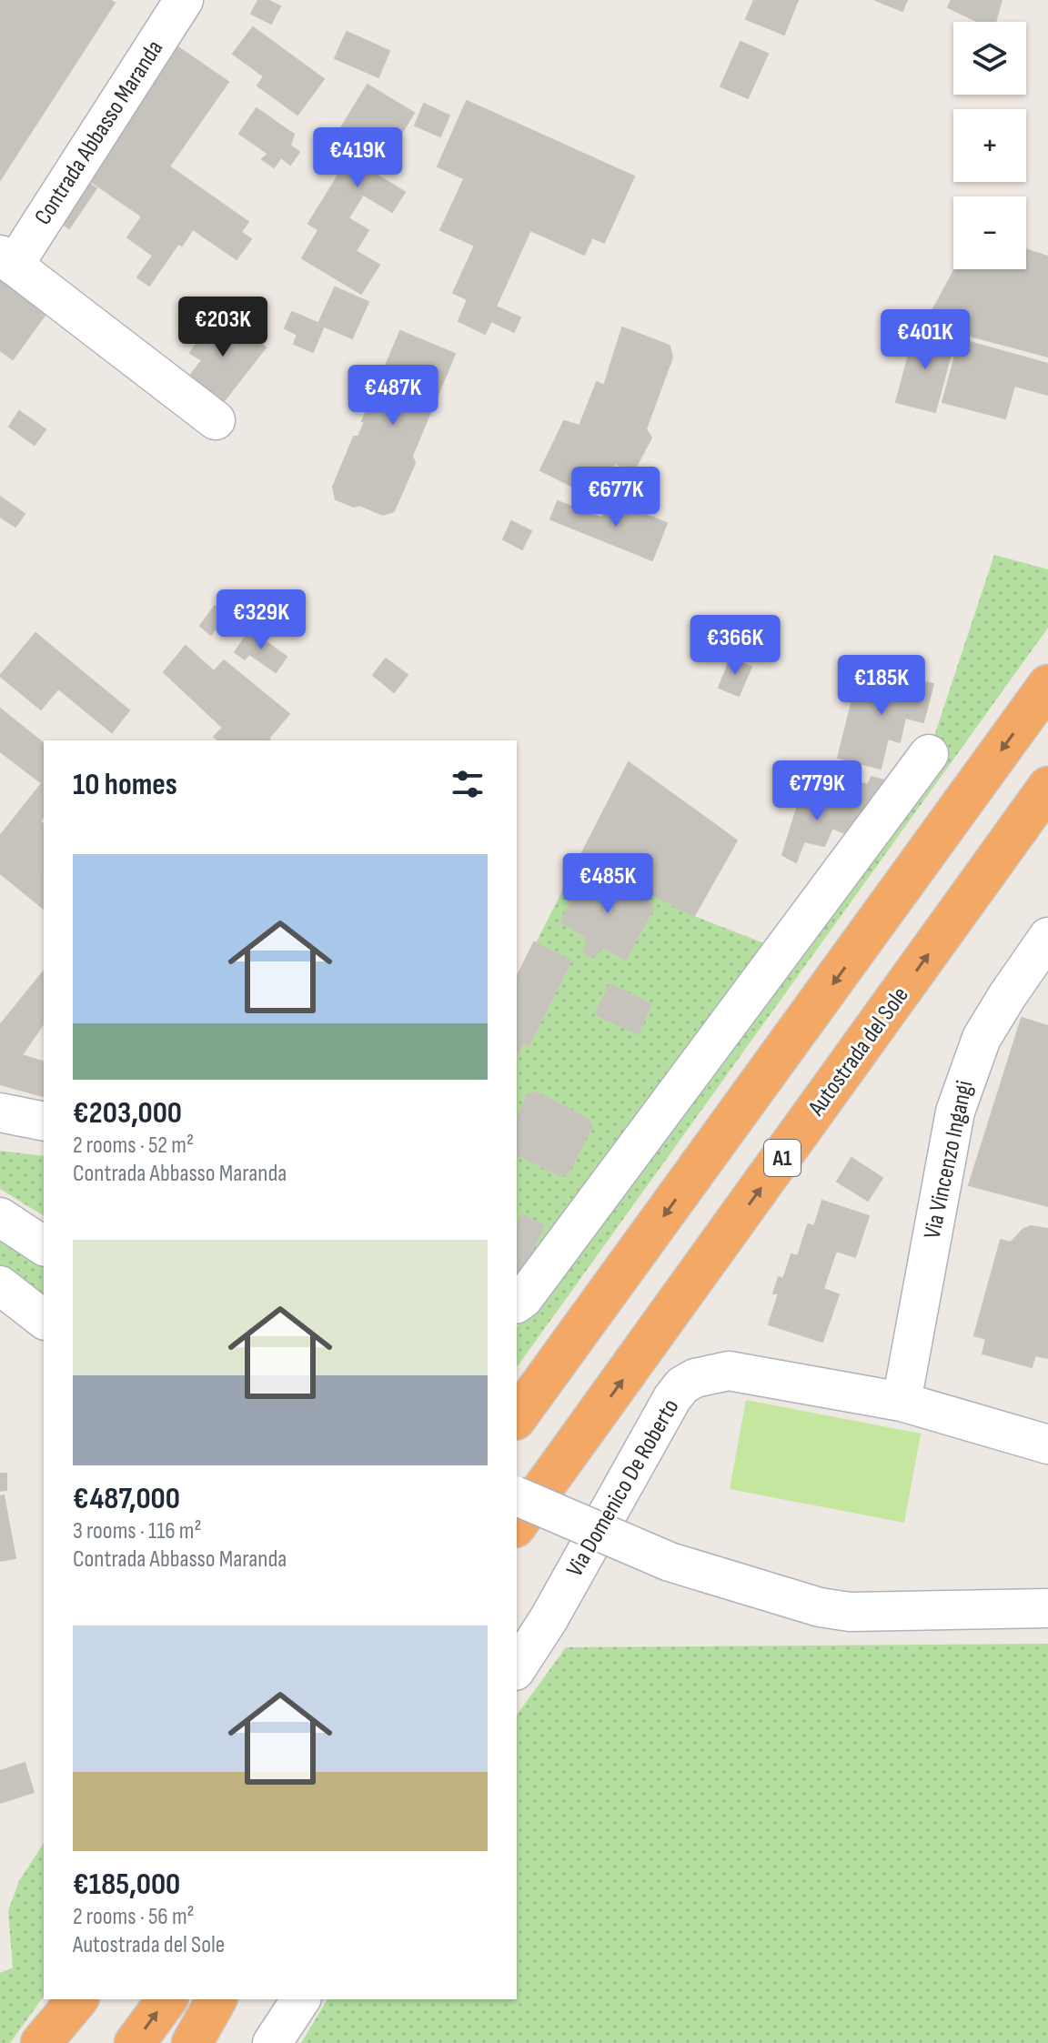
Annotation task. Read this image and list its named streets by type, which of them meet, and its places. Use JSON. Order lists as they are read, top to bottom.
{
  "streets": {
    "highway": ["Autostrada del Sole", "A1"],
    "street": ["Contrada Abbasso Maranda", "Via Vincenzo Ingangi", "Via Domenico De Roberto"]
  },
  "crossings": [
    ["Via Vincenzo Ingangi", "Via Domenico De Roberto"]
  ],
  "page": {
    "map_buttons": ["+", "−"],
    "price": [
      "€419K",
      "€203K",
      "€401K",
      "€487K",
      "€677K",
      "€329K",
      "€366K",
      "€185K",
      "€779K",
      "€485K"
    ],
    "heading": "10 homes",
    "list": [
      {
        "name": "€203,000",
        "note": "2 rooms · 52 m² · Contrada Abbasso Maranda"
      },
      {
        "name": "€487,000",
        "note": "3 rooms · 116 m² · Contrada Abbasso Maranda"
      },
      {
        "name": "€185,000",
        "note": "2 rooms · 56 m² · Autostrada del Sole"
      }
    ]
  }
}
